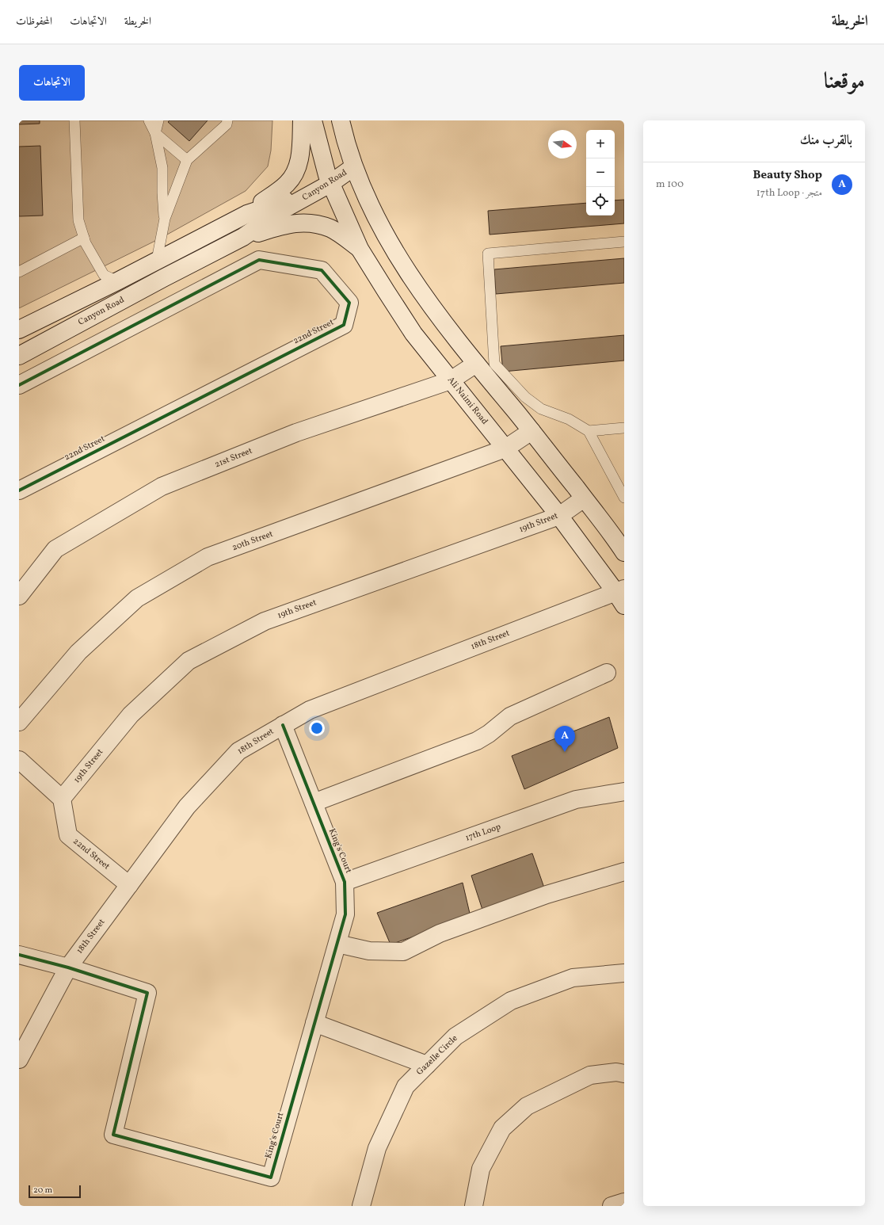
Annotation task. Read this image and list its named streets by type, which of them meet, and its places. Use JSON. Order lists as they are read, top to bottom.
{
  "streets": {
    "street": [
      "Canyon Road",
      "22nd Street",
      "Ali Naimi Road",
      "21st Street",
      "19th Street",
      "20th Street",
      "18th Street",
      "17th Loop",
      "King's Court",
      "Gazelle Circle"
    ]
  },
  "crossings": [
    ["Canyon Road", "Ali Naimi Road"],
    ["22nd Street", "19th Street"],
    ["22nd Street", "18th Street"],
    ["Ali Naimi Road", "21st Street"],
    ["Ali Naimi Road", "19th Street"],
    ["Ali Naimi Road", "20th Street"],
    ["Ali Naimi Road", "18th Street"],
    ["18th Street", "King's Court"],
    ["17th Loop", "King's Court"]
  ],
  "scale_bar": "20 m",
  "north": "right",
  "page": {
    "header": "الخريطة",
    "nav": ["الخريطة", "الاتجاهات", "المحفوظات"],
    "title": "موقعنا",
    "buttons": "الاتجاهات",
    "heading": "بالقرب منك",
    "map_buttons": ["+", "−"],
    "list": [
      {
        "mark": "A",
        "name": "Beauty Shop",
        "note": "متجر · 17th Loop",
        "value": "100 m"
      }
    ],
    "pins": "A",
    "scale": "20 m"
  }
}
